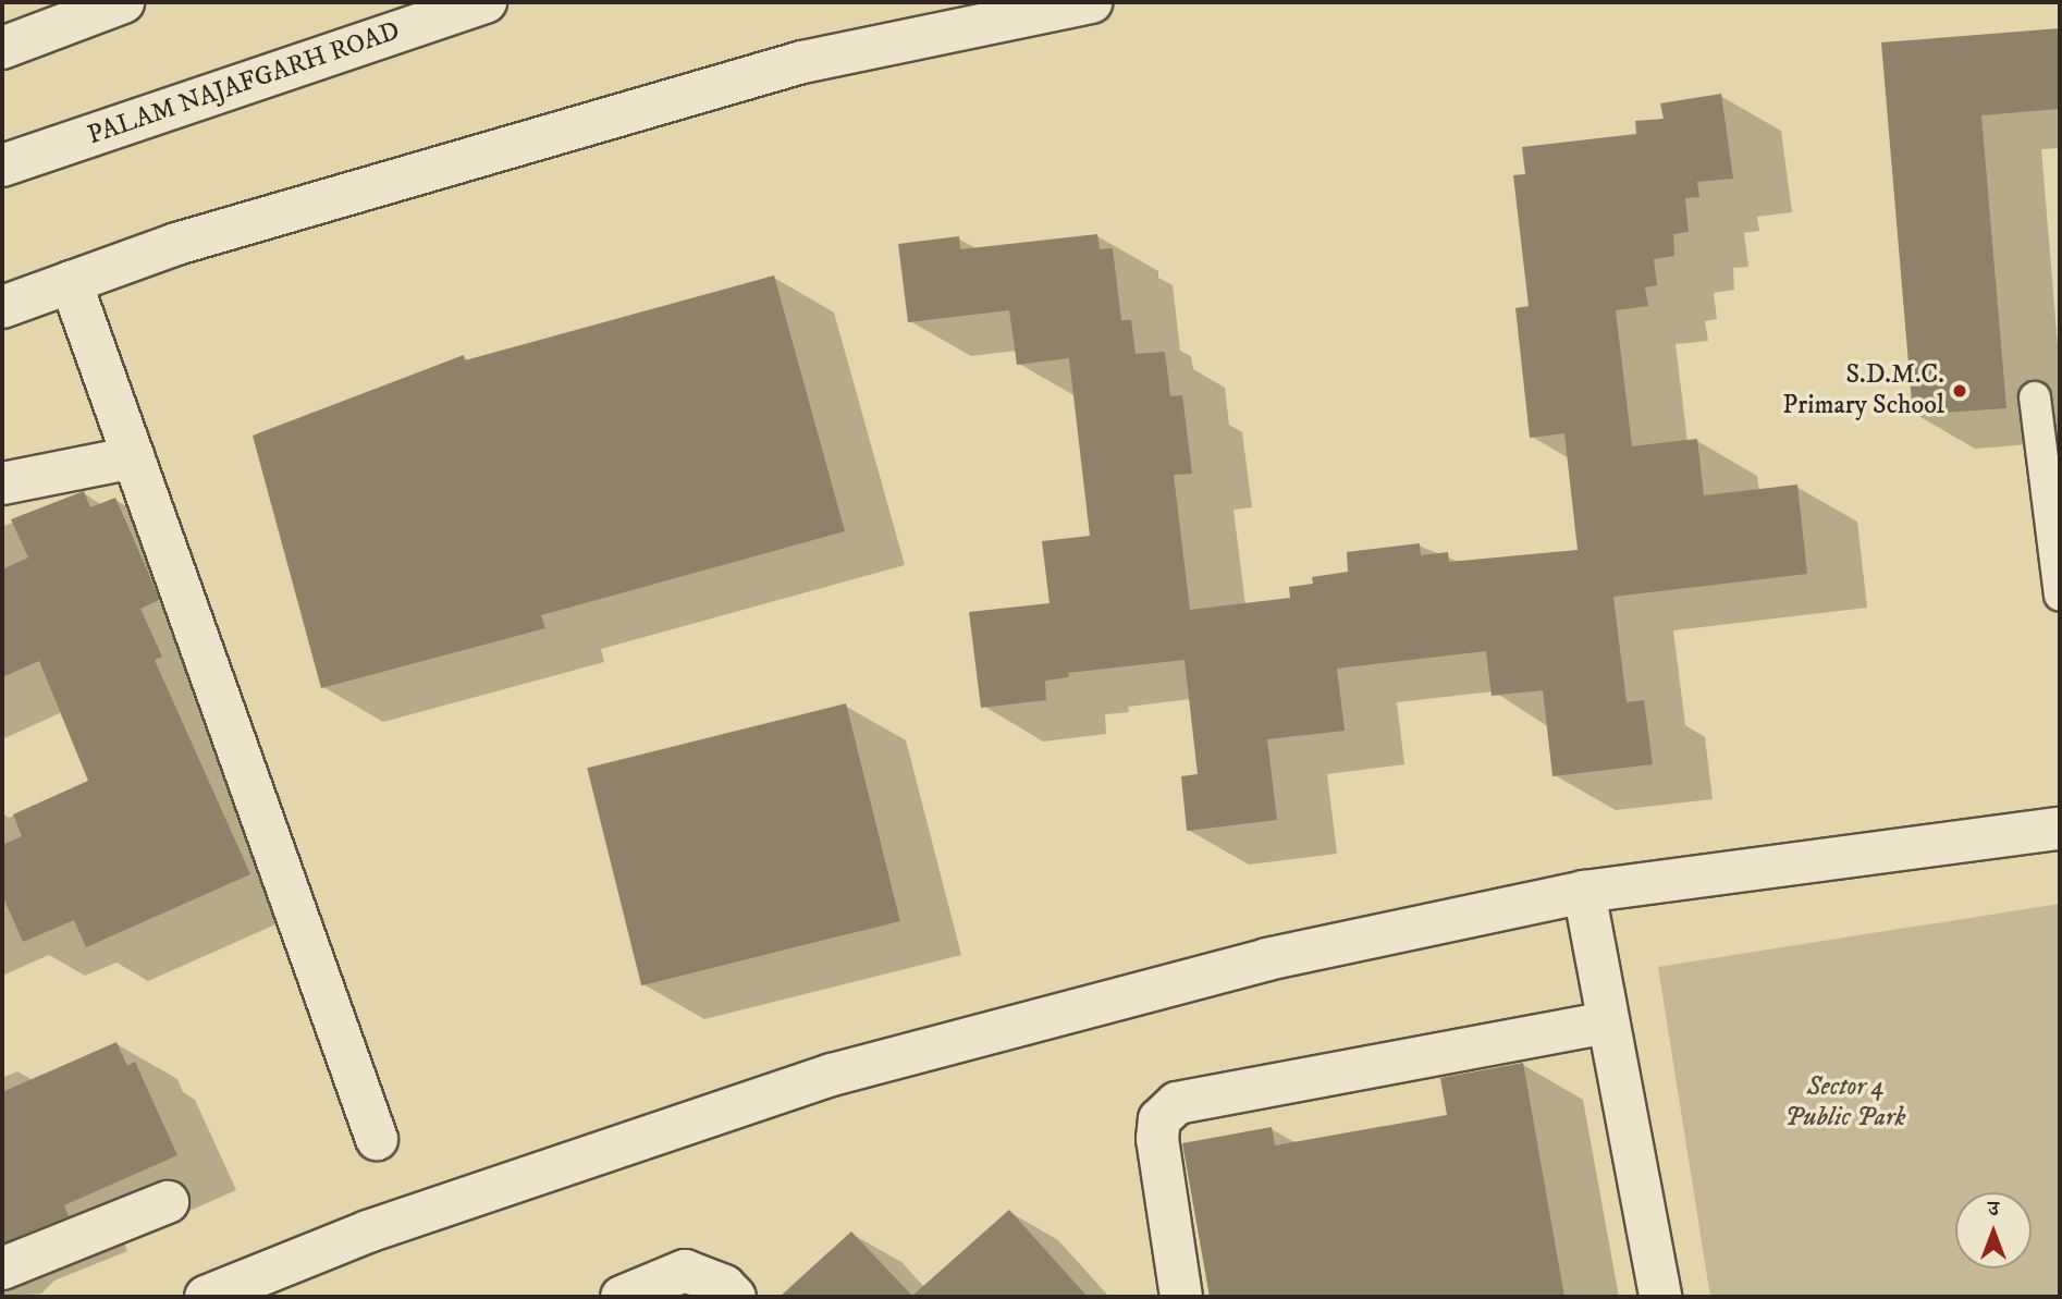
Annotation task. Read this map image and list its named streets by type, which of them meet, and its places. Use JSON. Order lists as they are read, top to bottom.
{
  "streets": {
    "street": ["PALAM NAJAFGARH ROAD"]
  },
  "parks": ["Sector 4 Public Park"],
  "places": ["S.D.M.C. Primary School"],
  "north": "top"
}
